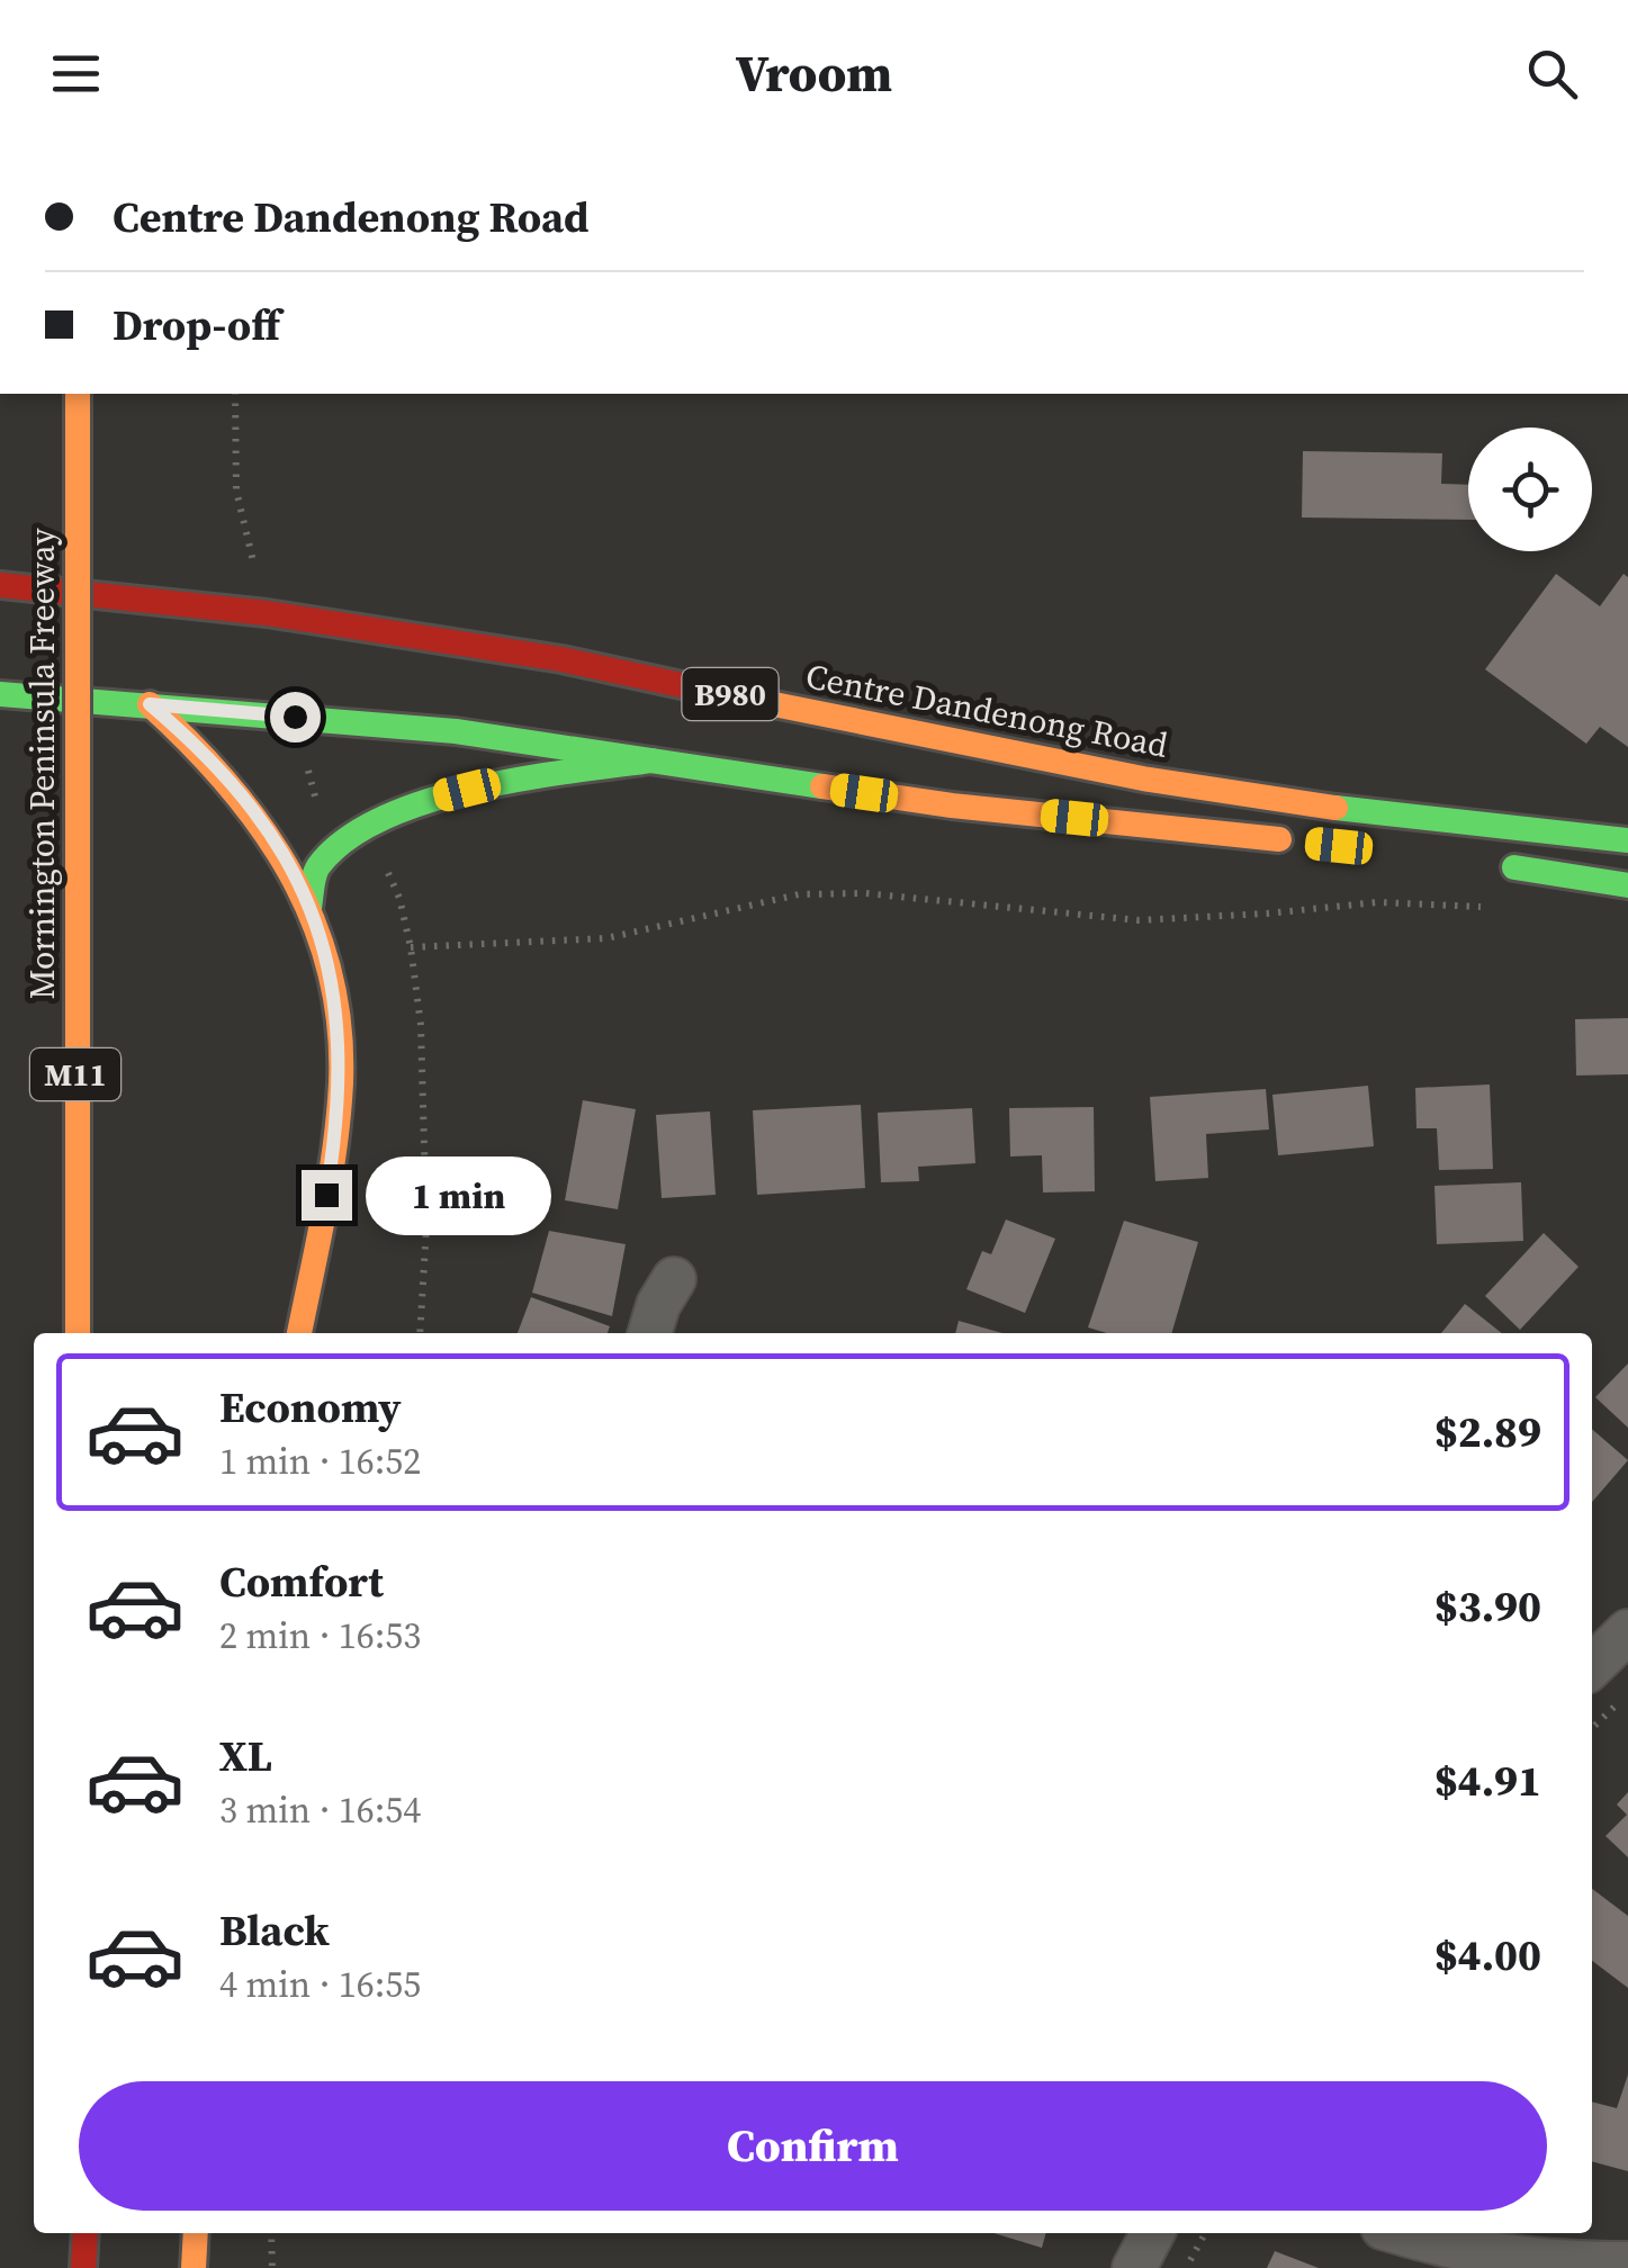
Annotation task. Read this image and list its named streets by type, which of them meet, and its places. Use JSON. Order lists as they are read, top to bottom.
{
  "streets": {
    "main road": [
      "B980",
      "Centre Dandenong Road",
      "Mornington Peninsula Freeway",
      "M11"
    ]
  },
  "page": {
    "header": "Vroom",
    "banner": ["Centre Dandenong Road", "Drop-off"],
    "bubble": "1 min",
    "list": [
      {
        "name": "Economy",
        "note": "1 min · 16:52",
        "value": "$2.89"
      },
      {
        "name": "Comfort",
        "note": "2 min · 16:53",
        "value": "$3.90"
      },
      {
        "name": "XL",
        "note": "3 min · 16:54",
        "value": "$4.91"
      },
      {
        "name": "Black",
        "note": "4 min · 16:55",
        "value": "$4.00"
      }
    ],
    "buttons": "Confirm"
  }
}
